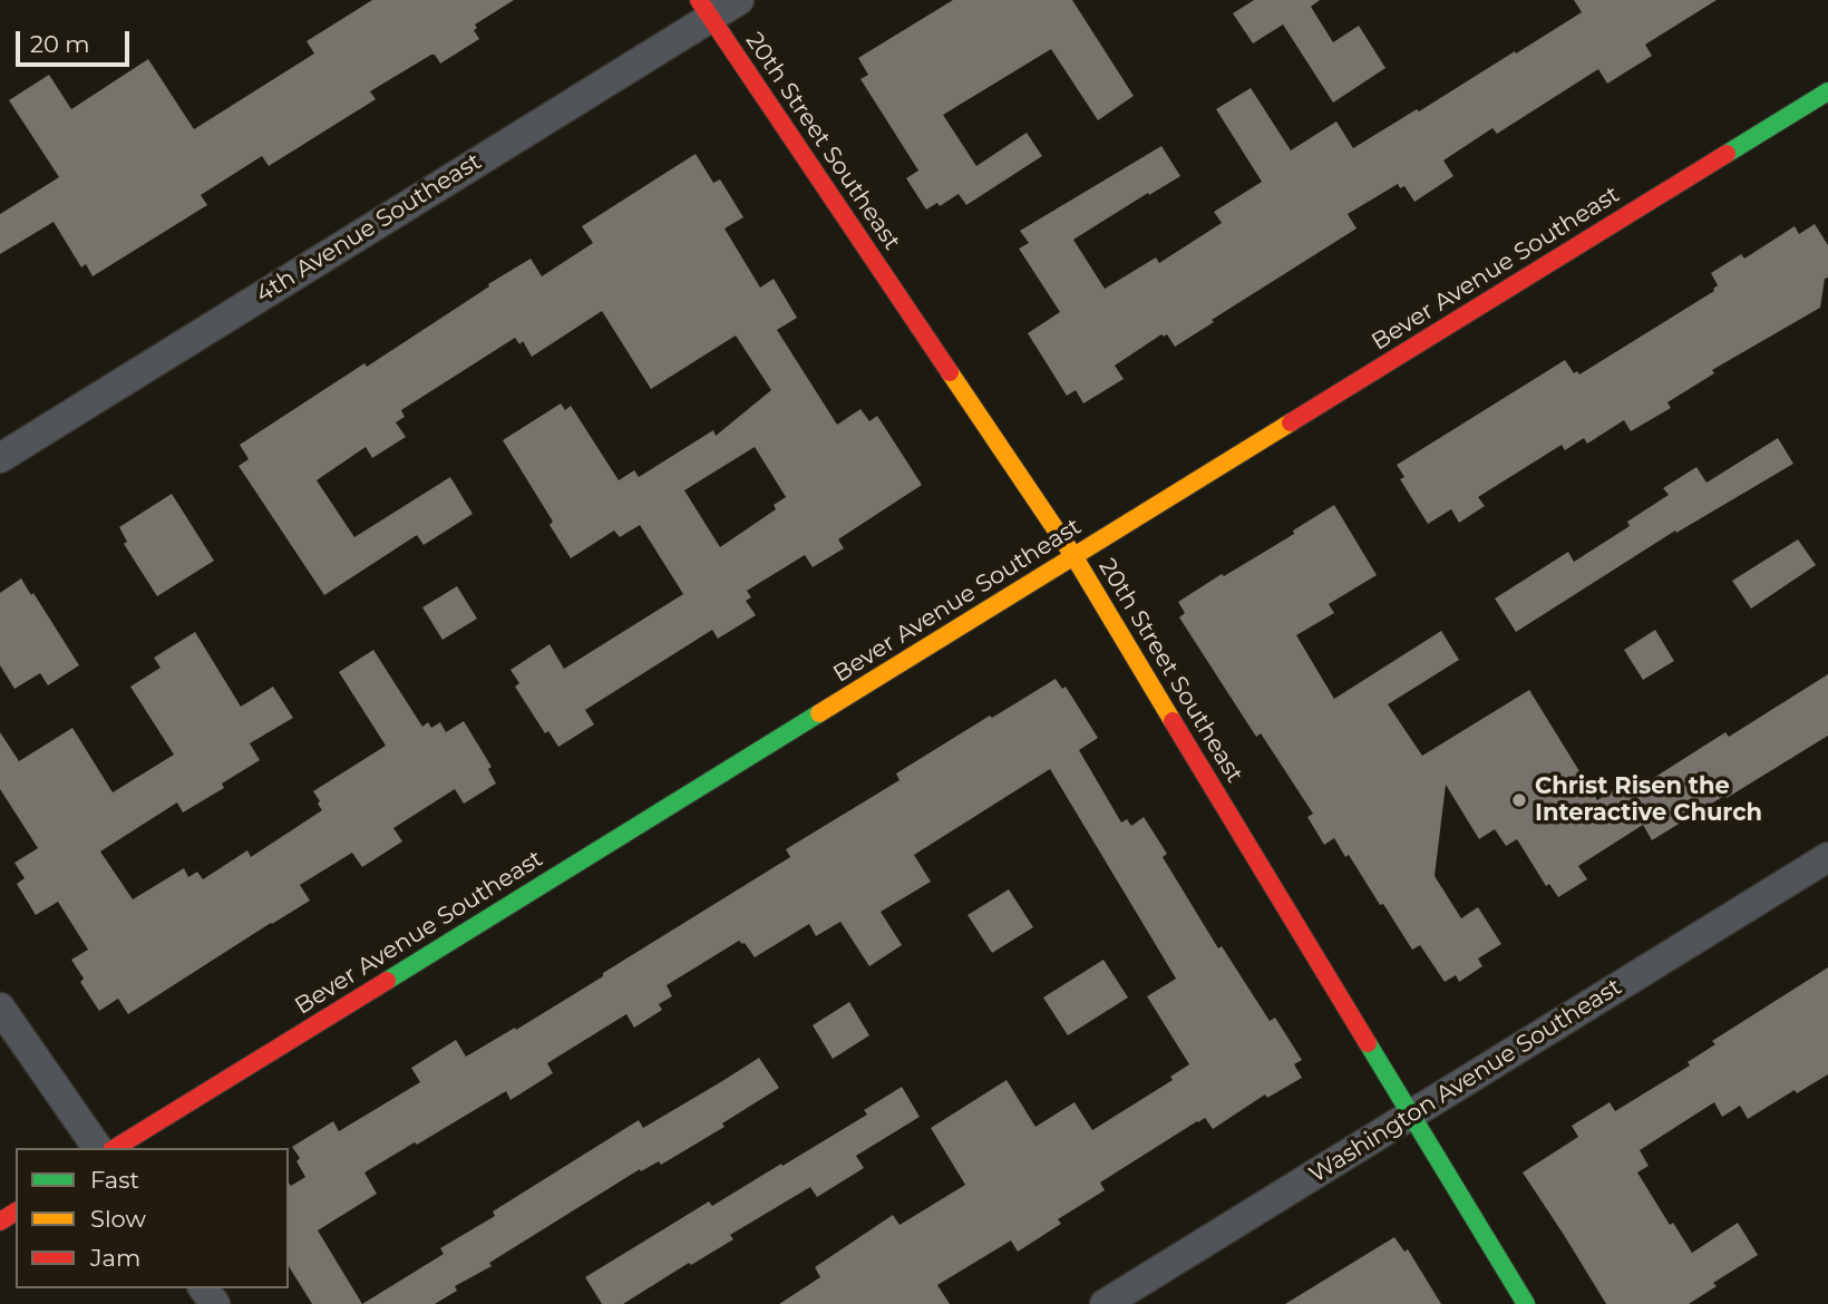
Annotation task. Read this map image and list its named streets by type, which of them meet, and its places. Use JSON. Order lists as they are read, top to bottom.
{
  "streets": {
    "street": [
      "20th Street Southeast",
      "4th Avenue Southeast",
      "Bever Avenue Southeast",
      "Washington Avenue Southeast"
    ]
  },
  "crossings": [
    ["20th Street Southeast", "4th Avenue Southeast"],
    ["20th Street Southeast", "Bever Avenue Southeast"],
    ["20th Street Southeast", "Washington Avenue Southeast"]
  ],
  "places": ["Christ Risen the Interactive Church"],
  "legend": ["Fast", "Slow", "Jam"],
  "scale_bar": "20 m"
}
